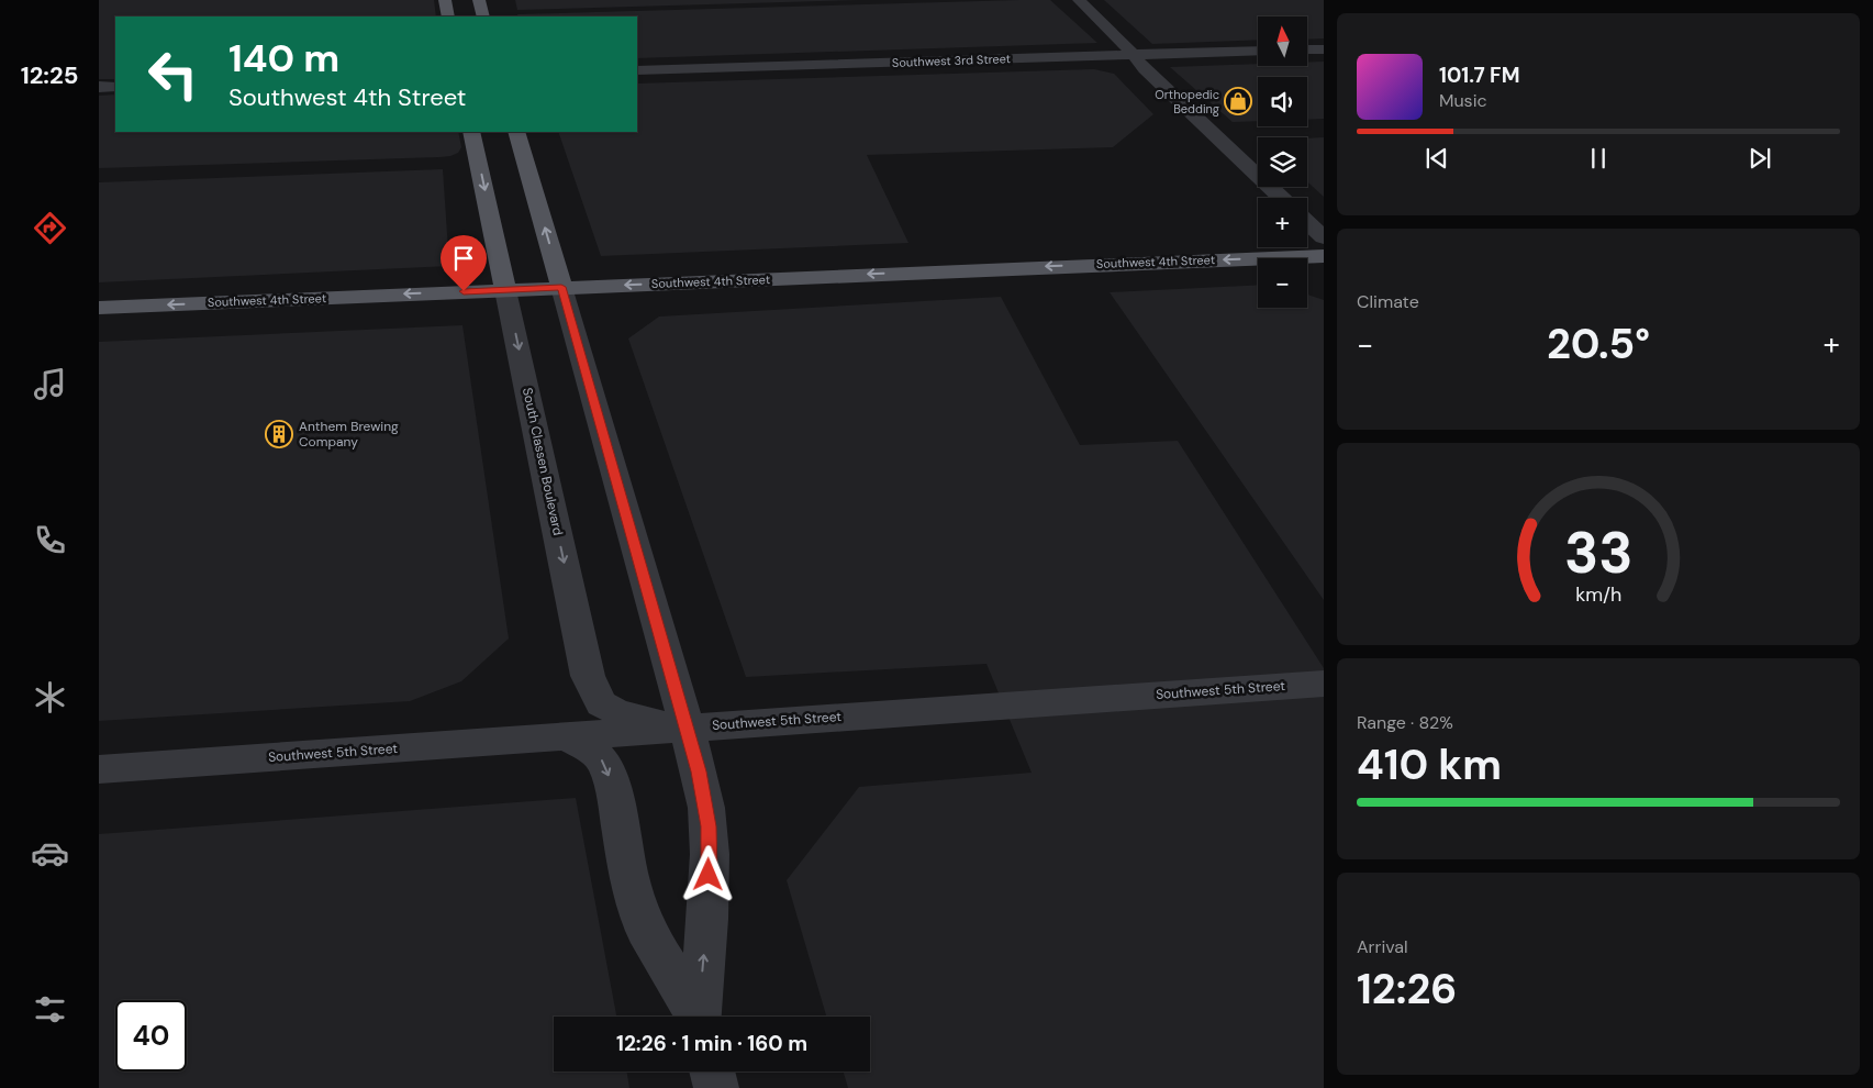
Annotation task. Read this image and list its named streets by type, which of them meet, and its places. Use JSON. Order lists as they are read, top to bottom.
{
  "streets": {
    "main road": ["Southwest 4th Street", "South Classen Boulevard"],
    "street": ["Southwest 3rd Street", "Southwest 5th Street"]
  },
  "crossings": [
    ["Southwest 4th Street", "South Classen Boulevard"],
    ["South Classen Boulevard", "Southwest 5th Street"]
  ],
  "one_way": ["Southwest 4th Street", "South Classen Boulevard"],
  "places": {
    "shop": ["Orthopedic Bedding"],
    "building": ["Anthem Brewing Company"]
  },
  "north": "top",
  "page": {
    "tabs": "12:25",
    "map_buttons": ["+", "−"],
    "turn": ["140 m", "Southwest 4th Street"],
    "song": ["101.7 FM", "Music"],
    "tile": [
      "Climate",
      ["Range · 82%", "410 km"],
      ["Arrival", "12:26"]
    ],
    "heat": ["−", "20.5°", "+"],
    "limit": "40",
    "trip": "12:26 · 1 min · 160 m",
    "gauge": ["33", "km/h"]
  }
}
